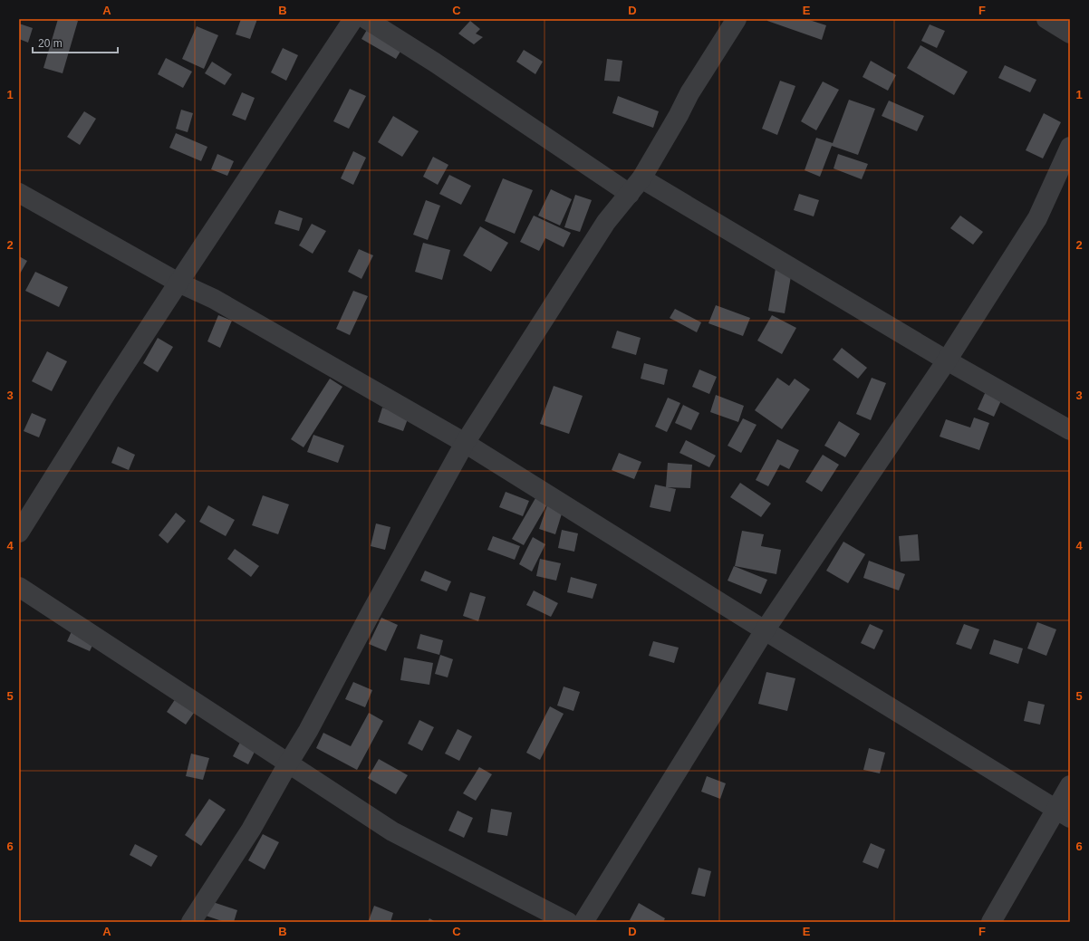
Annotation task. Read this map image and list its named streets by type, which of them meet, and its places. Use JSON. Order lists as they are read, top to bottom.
{
  "scale_bar": "20 m",
  "grid": {
    "columns": [
      "A",
      "B",
      "C",
      "D",
      "E",
      "F"
    ],
    "rows": [
      "1",
      "2",
      "3",
      "4",
      "5",
      "6"
    ]
  }
}
